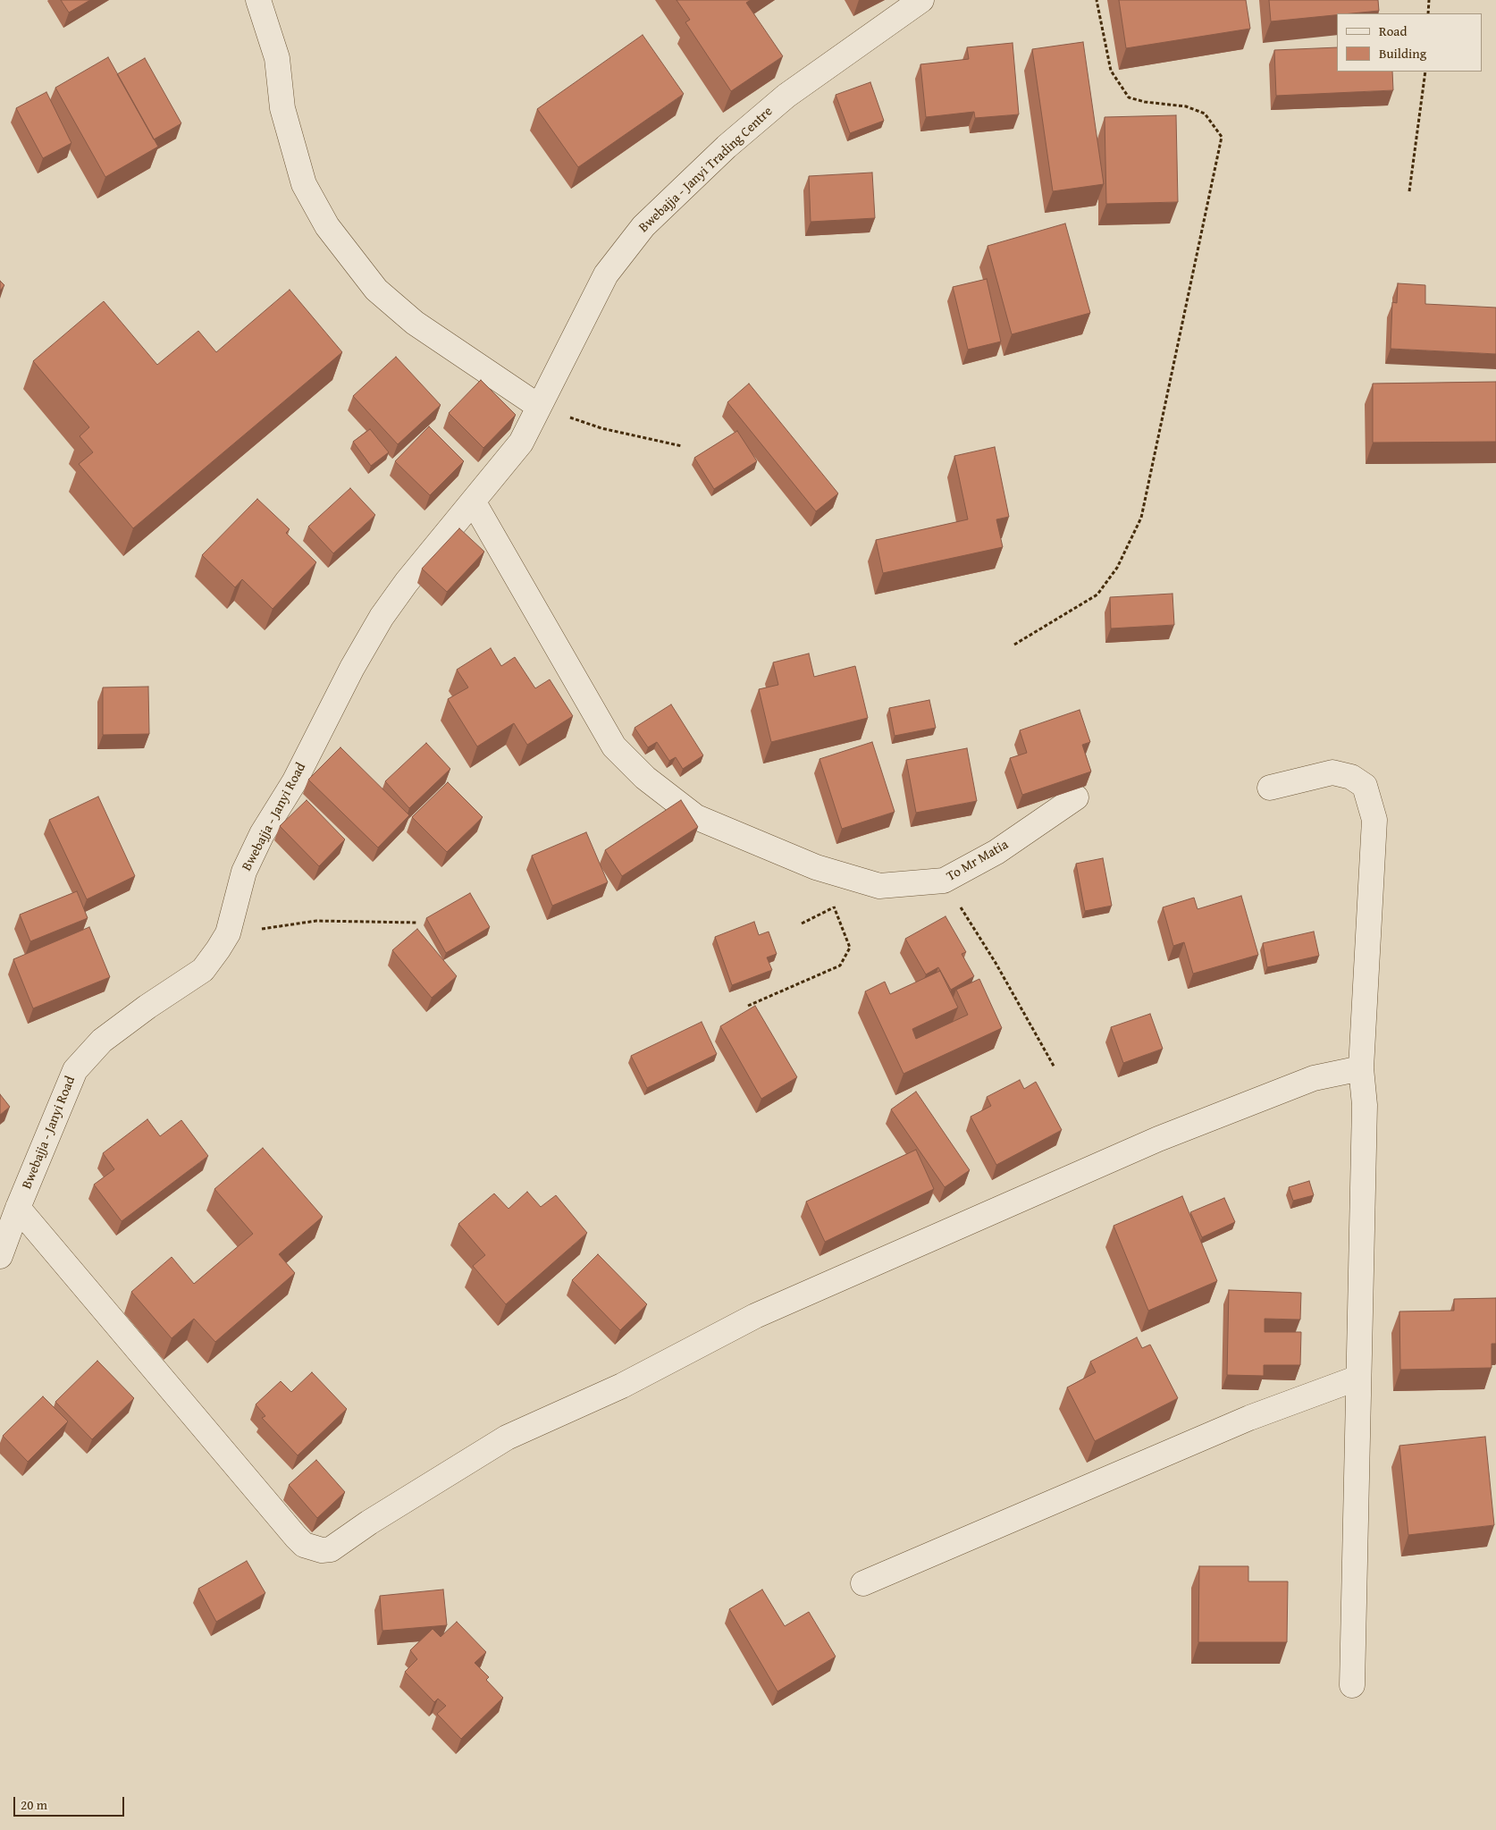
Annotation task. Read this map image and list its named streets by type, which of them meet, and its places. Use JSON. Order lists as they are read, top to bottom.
{
  "streets": {
    "street": ["Bwebajja - Janyi Trading Centre", "Bwebajja - Janyi Road", "To Mr Matia"]
  },
  "crossings": [
    ["Bwebajja - Janyi Trading Centre", "Bwebajja - Janyi Road"],
    ["Bwebajja - Janyi Trading Centre", "To Mr Matia"],
    ["Bwebajja - Janyi Road", "To Mr Matia"]
  ],
  "legend": ["Road", "Building"],
  "scale_bar": "20 m"
}
